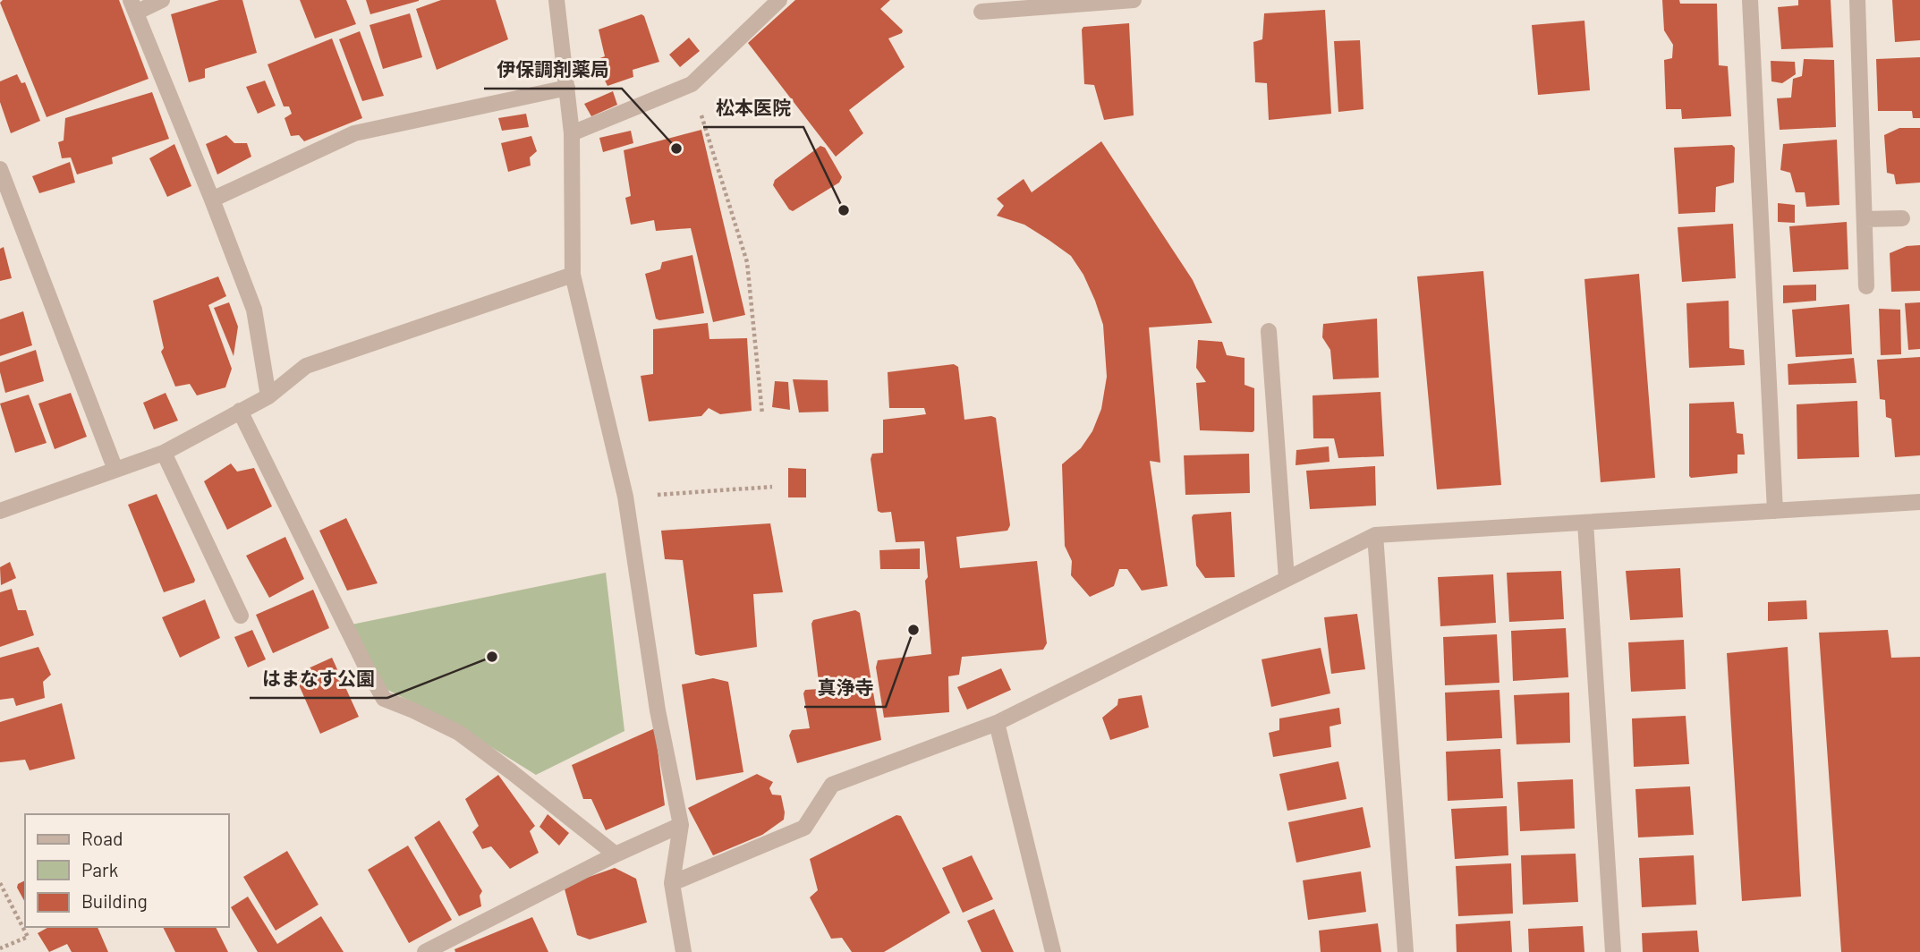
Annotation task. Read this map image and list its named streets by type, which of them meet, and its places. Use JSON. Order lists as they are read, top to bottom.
{
  "places": [
    "伊保調剤薬局",
    "松本医院",
    "真浄寺",
    "はまなす公園"
  ],
  "legend": ["Road", "Park", "Building"]
}
